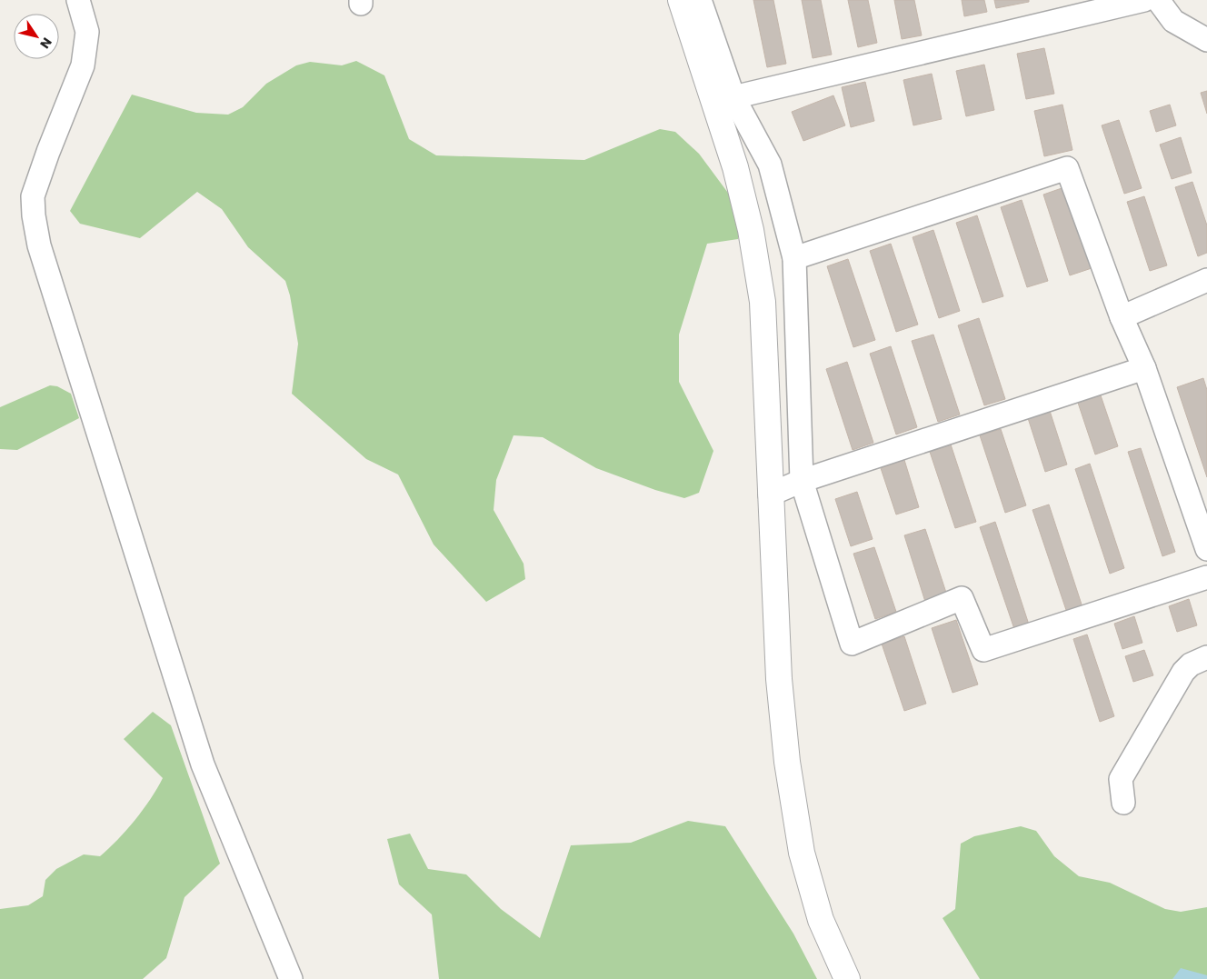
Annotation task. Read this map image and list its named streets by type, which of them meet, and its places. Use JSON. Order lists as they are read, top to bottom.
{
  "north": "bottom right"
}
